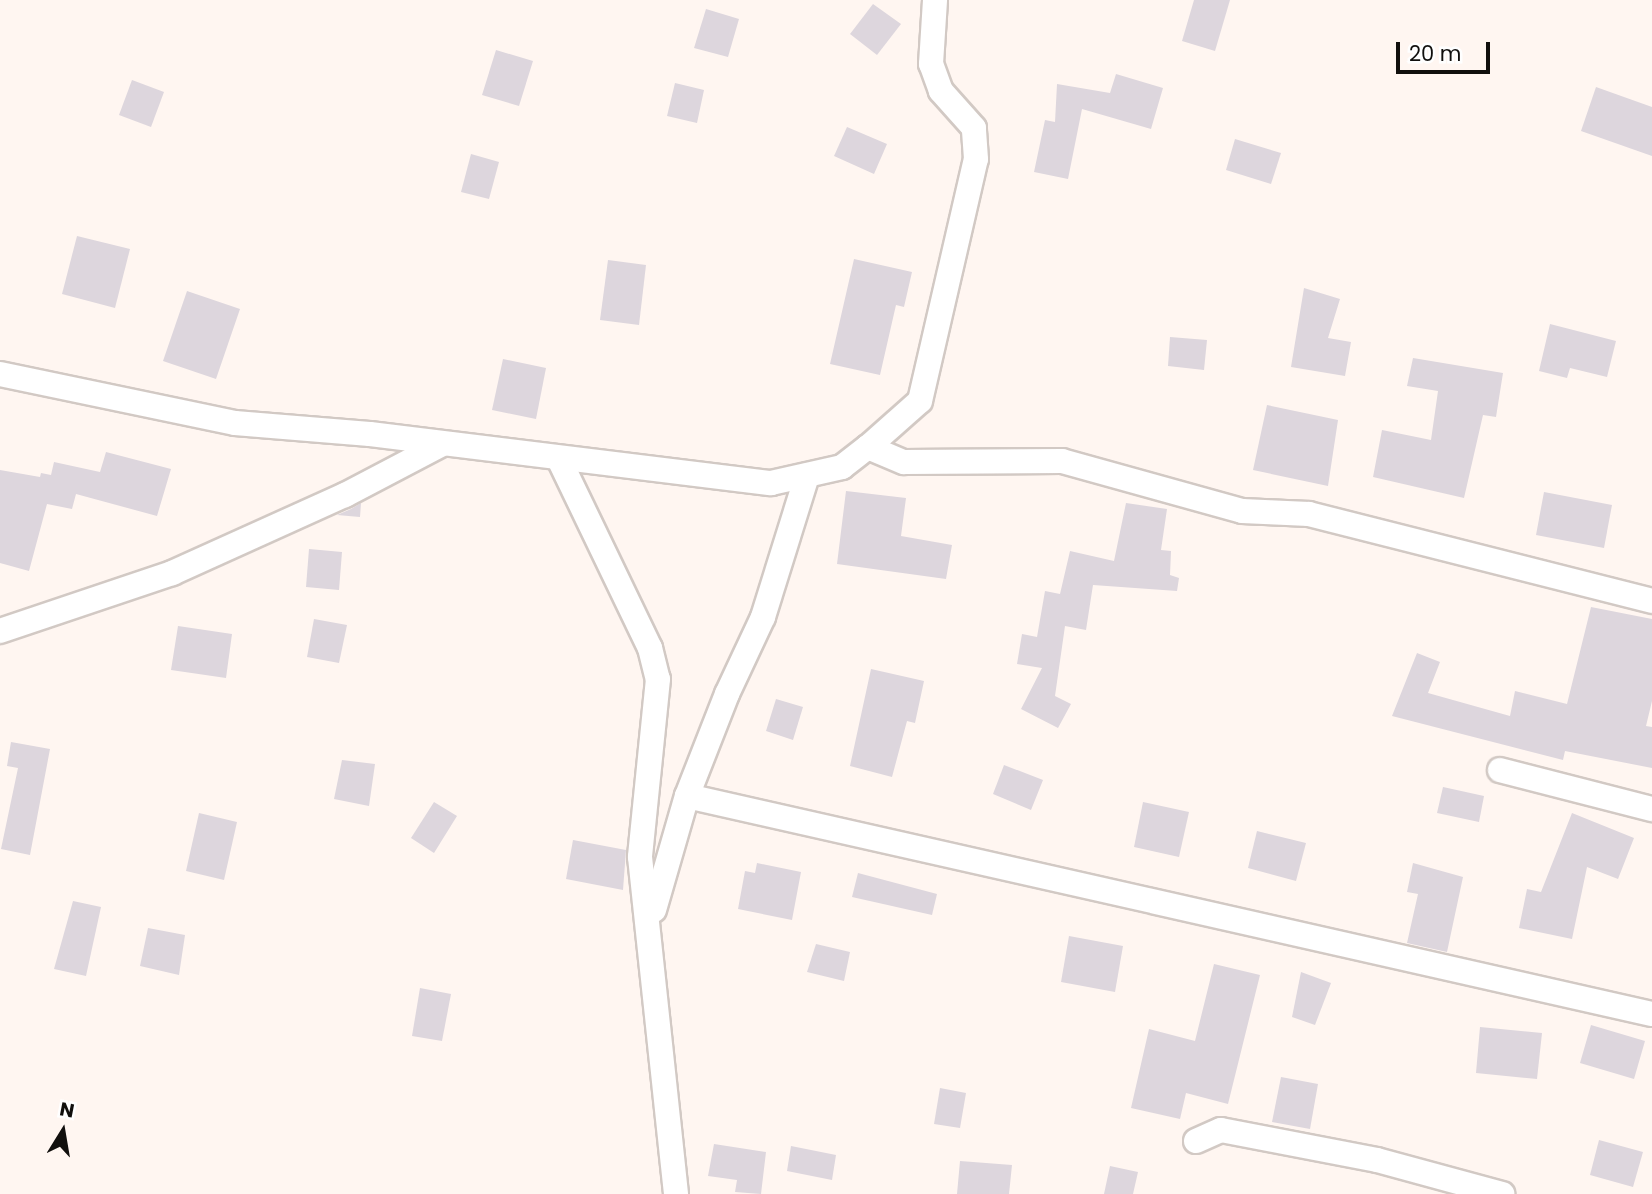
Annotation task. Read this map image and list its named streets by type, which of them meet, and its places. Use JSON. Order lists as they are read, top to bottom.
{
  "scale_bar": "20 m",
  "north": "top"
}
